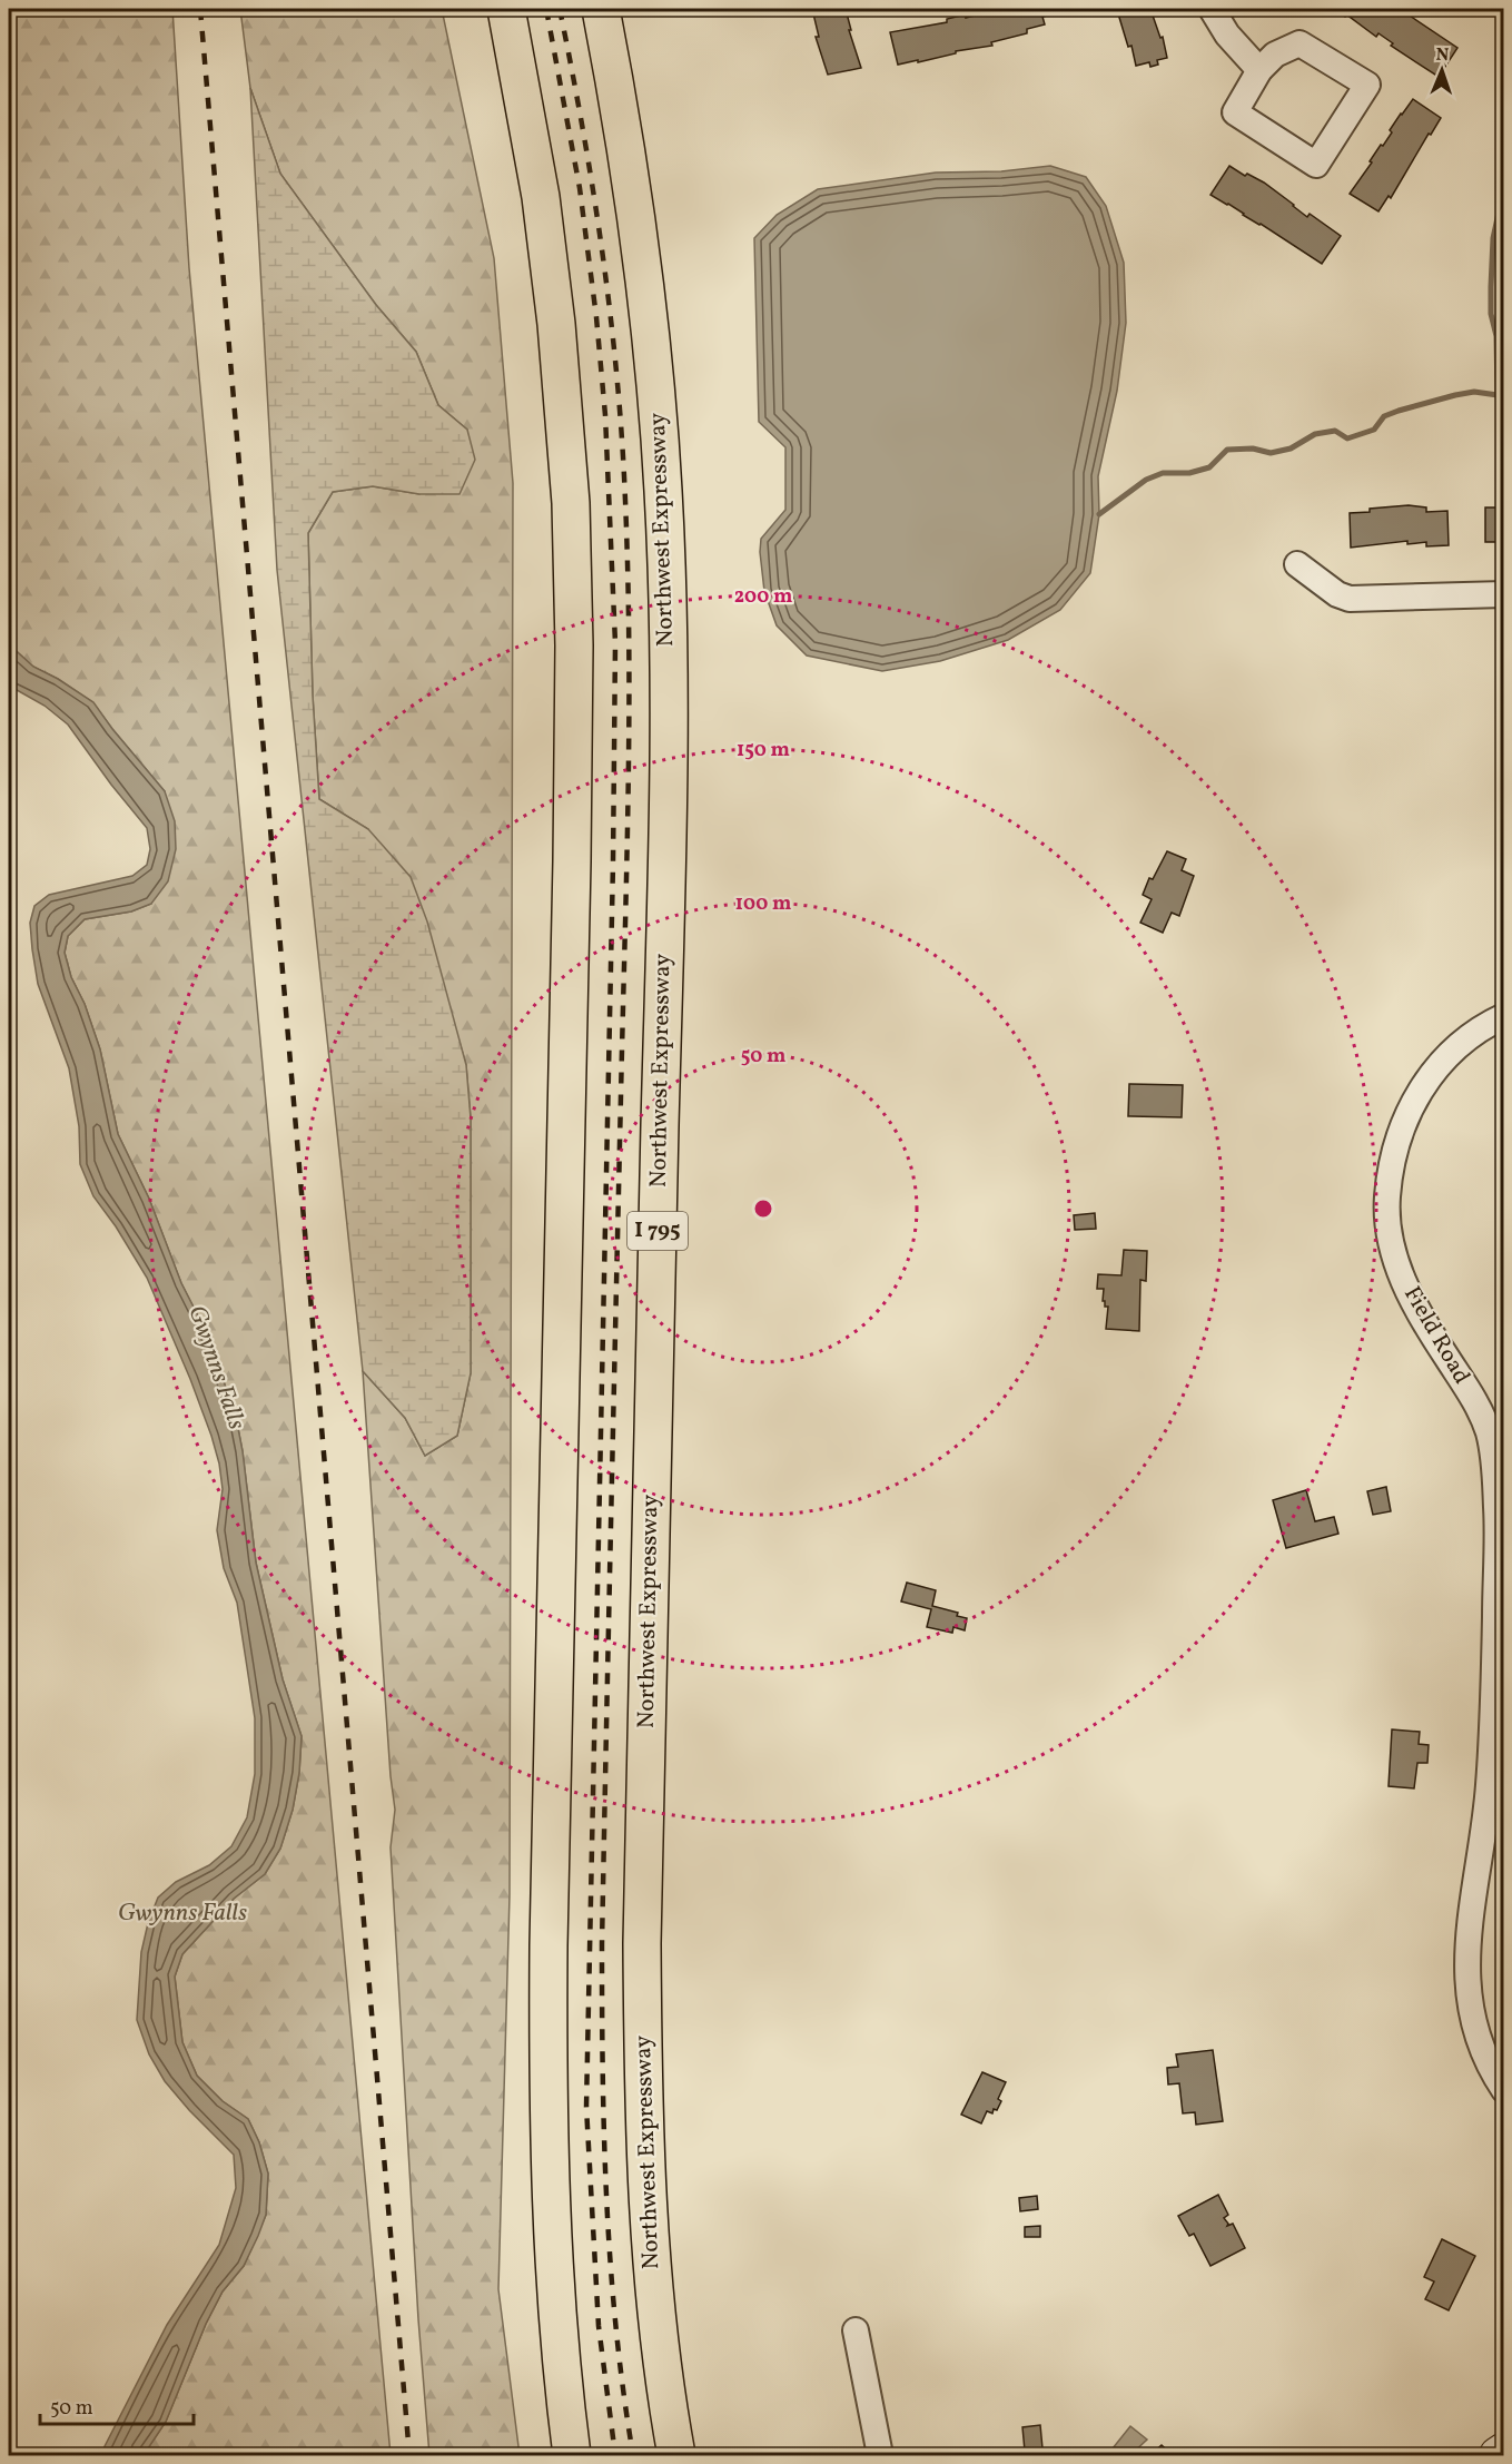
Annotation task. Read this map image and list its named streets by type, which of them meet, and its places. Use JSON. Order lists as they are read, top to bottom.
{
  "streets": {
    "highway": ["Northwest Expressway", "I 795"],
    "street": ["Field Road"]
  },
  "water": ["Gwynns Falls"],
  "scale_bar": "50 m",
  "north": "top",
  "rings": [
    "200 m",
    "150 m",
    "100 m",
    "50 m"
  ]
}
